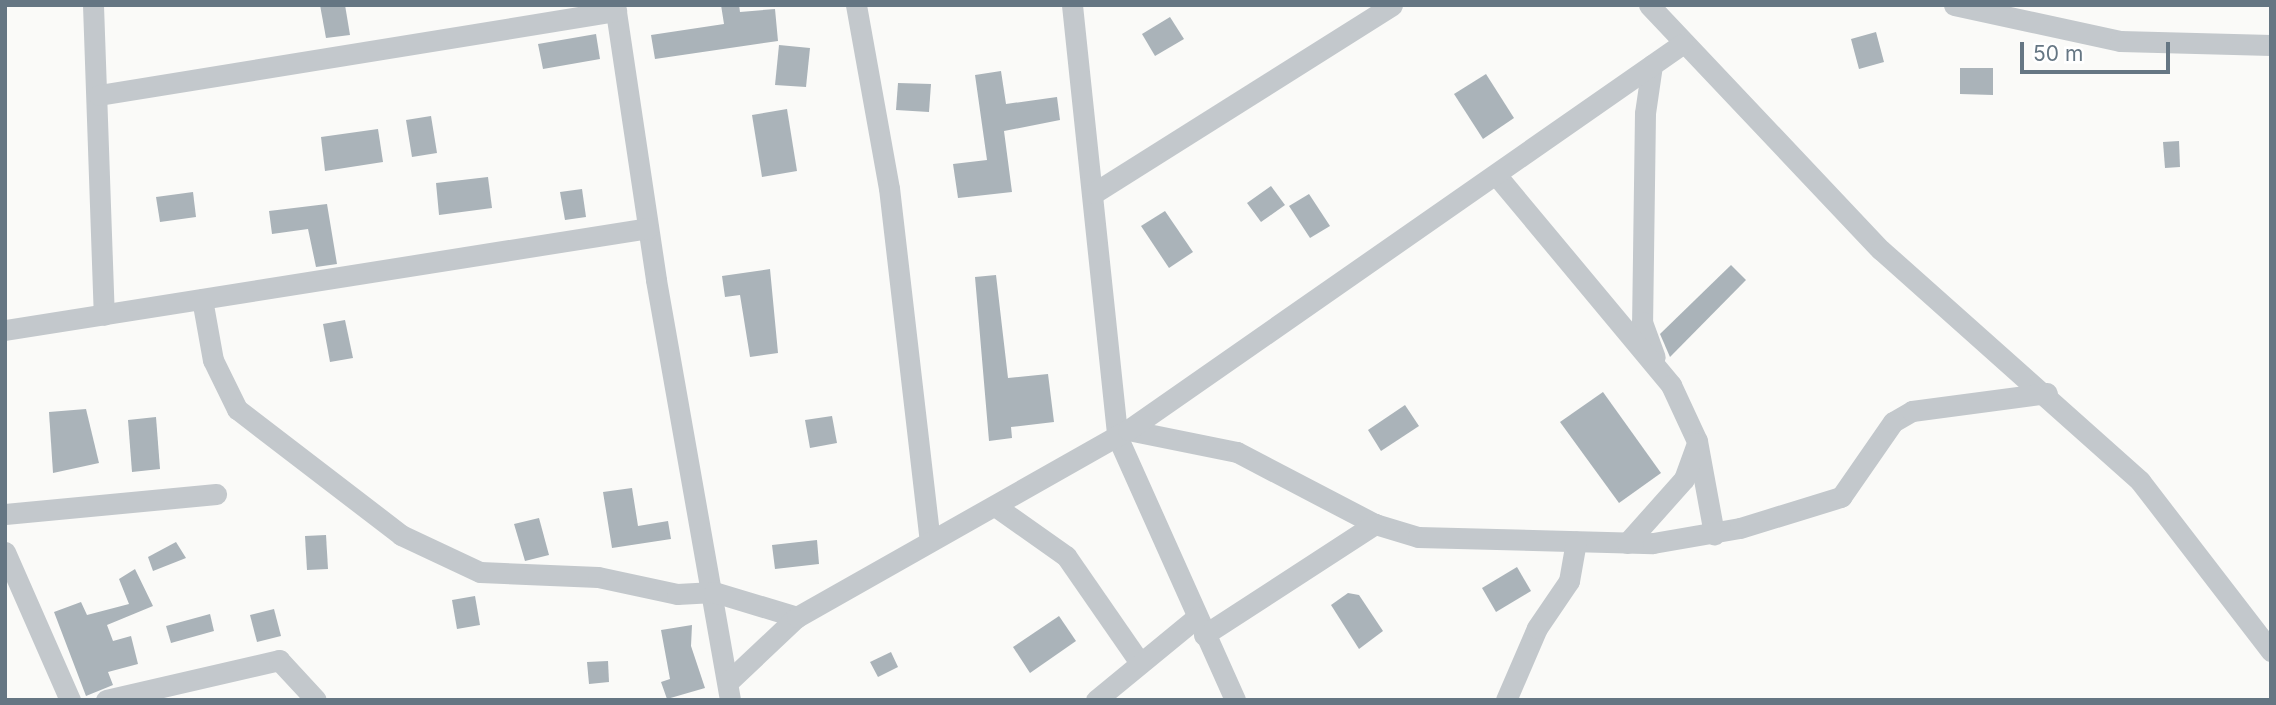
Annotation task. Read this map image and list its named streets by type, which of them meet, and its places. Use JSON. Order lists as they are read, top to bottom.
{
  "scale_bar": "50 m"
}
